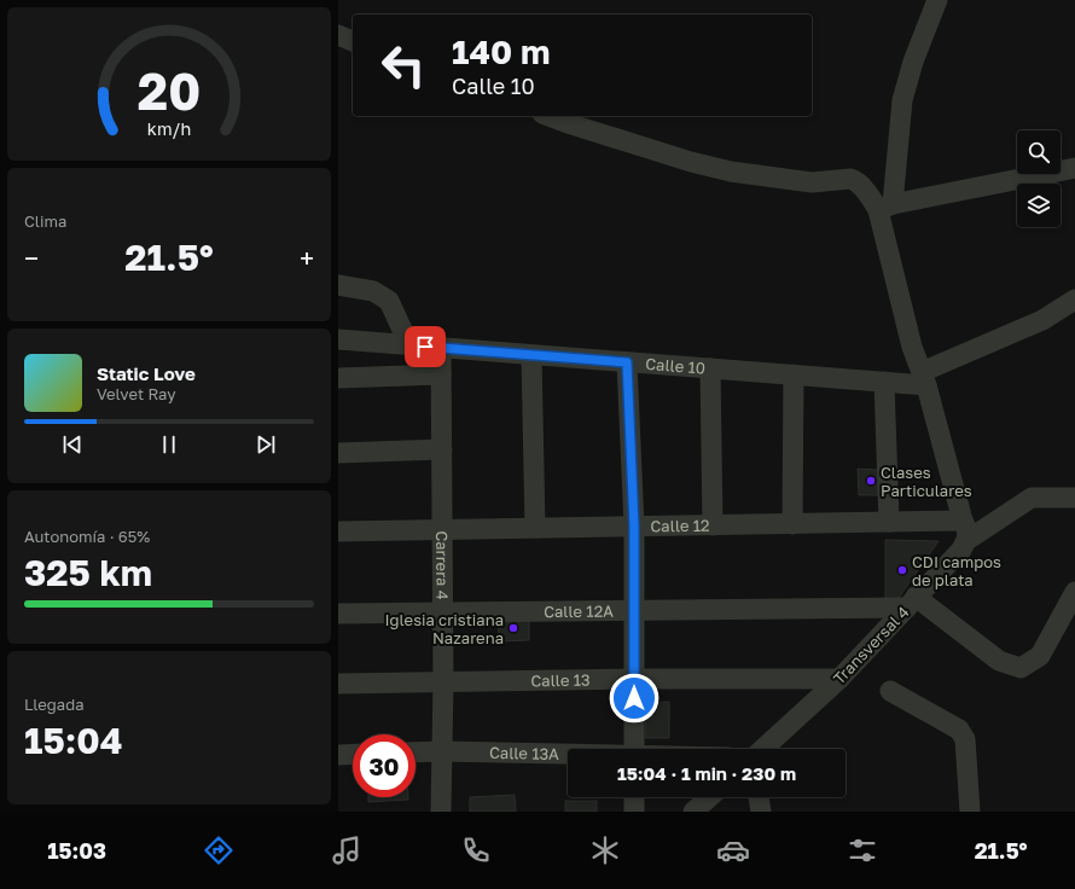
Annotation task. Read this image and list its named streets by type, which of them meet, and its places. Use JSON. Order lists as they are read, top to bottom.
{
  "streets": {
    "street": [
      "Calle 10",
      "Calle 12",
      "Carrera 4",
      "Calle 12A",
      "Transversal 4",
      "Calle 13",
      "Calle 13A"
    ]
  },
  "crossings": [
    ["Calle 10", "Carrera 4"],
    ["Calle 12", "Carrera 4"],
    ["Calle 12", "Transversal 4"],
    ["Carrera 4", "Calle 12A"],
    ["Carrera 4", "Calle 13"],
    ["Carrera 4", "Calle 13A"],
    ["Calle 12A", "Transversal 4"],
    ["Transversal 4", "Calle 13"]
  ],
  "places": ["Clases Particulares", "CDI campos de plata", "Iglesia cristiana Nazarena"],
  "page": {
    "turn": ["140 m", "Calle 10"],
    "tile": [
      "Clima",
      ["Autonomía · 65%", "325 km"],
      ["Llegada", "15:04"]
    ],
    "heat": ["−", "21.5°", "+"],
    "song": ["Static Love", "Velvet Ray"],
    "limit": "30",
    "trip": "15:04 · 1 min · 230 m",
    "tabs": ["15:03", "21.5°"],
    "gauge": ["20", "km/h"]
  }
}
